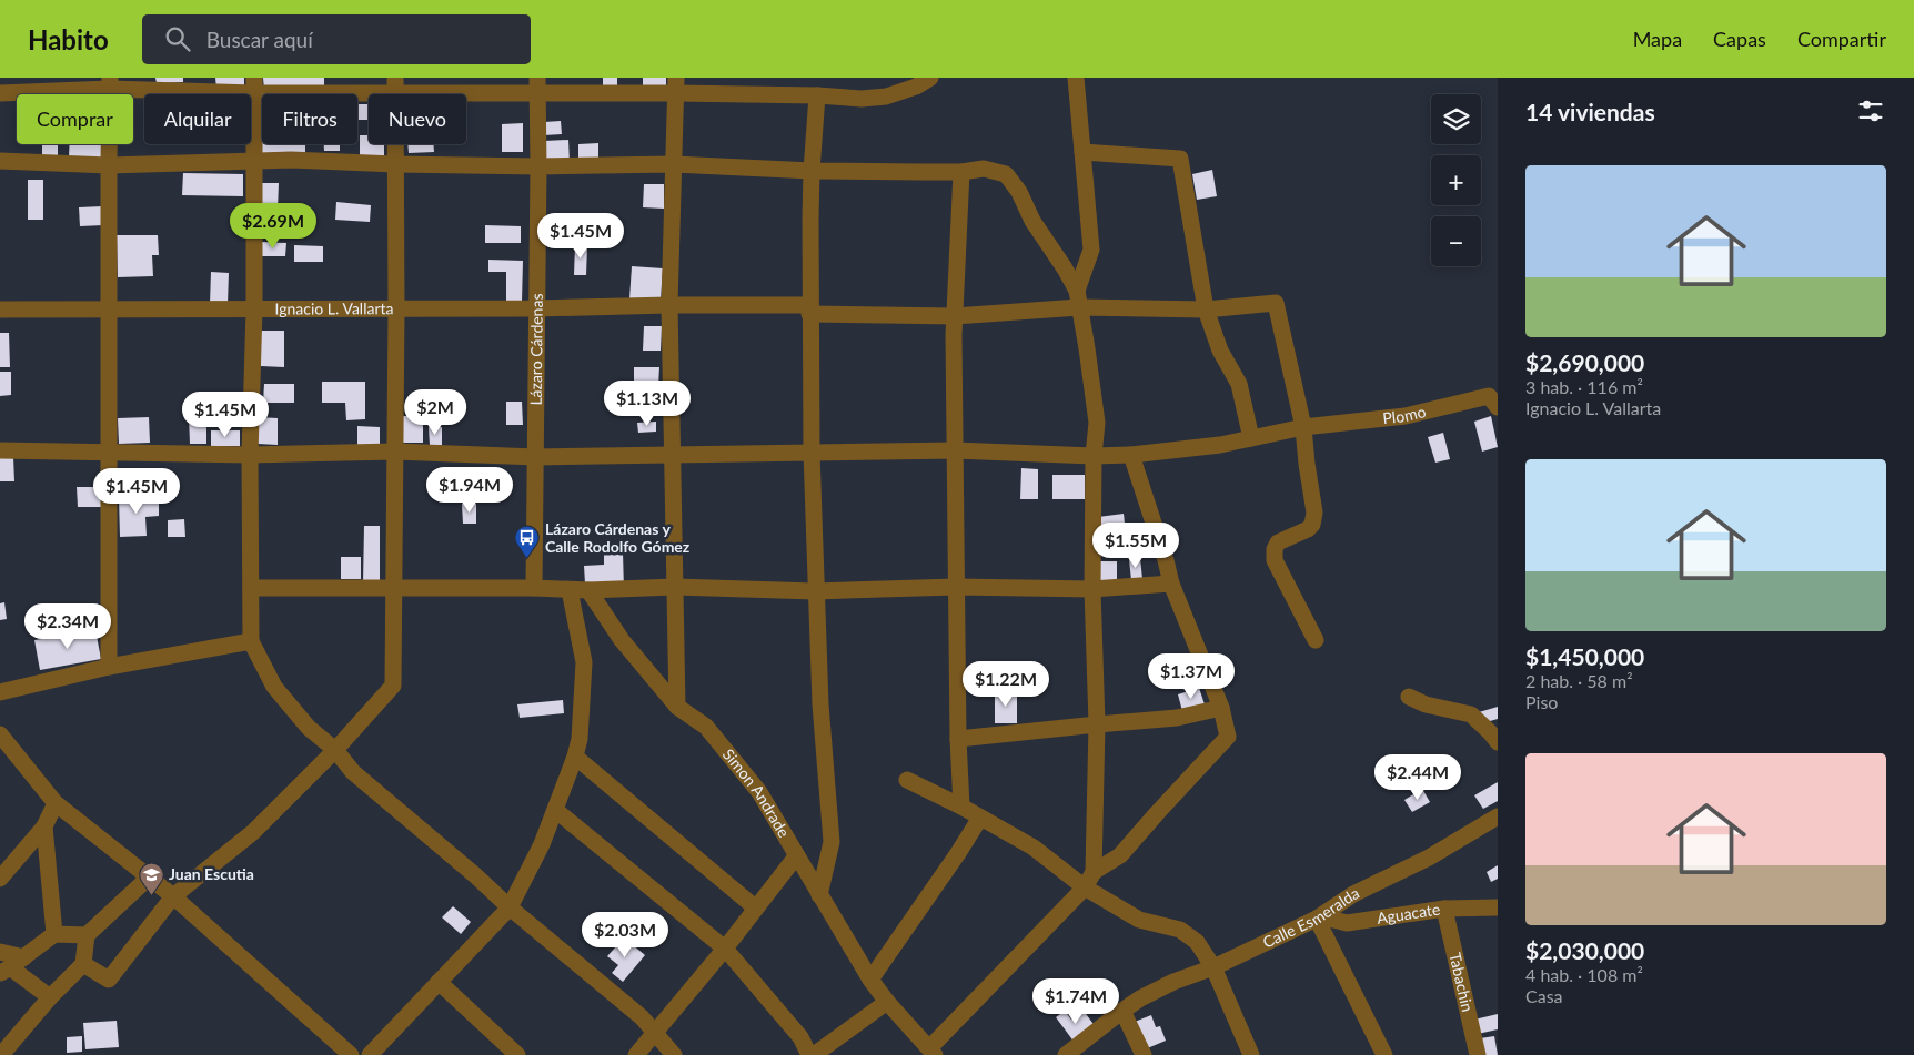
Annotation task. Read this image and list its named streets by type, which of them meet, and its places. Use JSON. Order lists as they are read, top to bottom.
{
  "streets": {
    "street": [
      "Ignacio L. Vallarta",
      "Lázaro Cárdenas",
      "Plomo",
      "Simon Andrade",
      "Aguacate",
      "Calle Esmeralda",
      "Tabachin"
    ]
  },
  "crossings": [
    ["Ignacio L. Vallarta", "Lázaro Cárdenas"],
    ["Ignacio L. Vallarta", "Plomo"],
    ["Aguacate", "Calle Esmeralda"],
    ["Aguacate", "Tabachin"]
  ],
  "places": {
    "bus stop": ["Lázaro Cárdenas y Calle Rodolfo Gómez"],
    "school or university": ["Juan Escutia"]
  },
  "page": {
    "header": "Habito",
    "search": "Buscar aquí",
    "nav": ["Mapa", "Capas", "Compartir"],
    "heading": "14 viviendas",
    "map_buttons": ["+", "−"],
    "chip": [
      "Comprar",
      "Alquilar",
      "Filtros",
      "Nuevo"
    ],
    "list": [
      {
        "name": "$2,690,000",
        "note": "3 hab. · 116 m² · Ignacio L. Vallarta"
      },
      {
        "name": "$1,450,000",
        "note": "2 hab. · 58 m² · Piso"
      },
      {
        "name": "$2,030,000",
        "note": "4 hab. · 108 m² · Casa"
      }
    ],
    "price": [
      "$2.69M",
      "$1.45M",
      "$1.13M",
      "$2M",
      "$1.45M",
      "$1.94M",
      "$1.45M",
      "$1.55M",
      "$2.34M",
      "$1.37M",
      "$1.22M",
      "$2.44M",
      "$2.03M",
      "$1.74M"
    ]
  }
}
